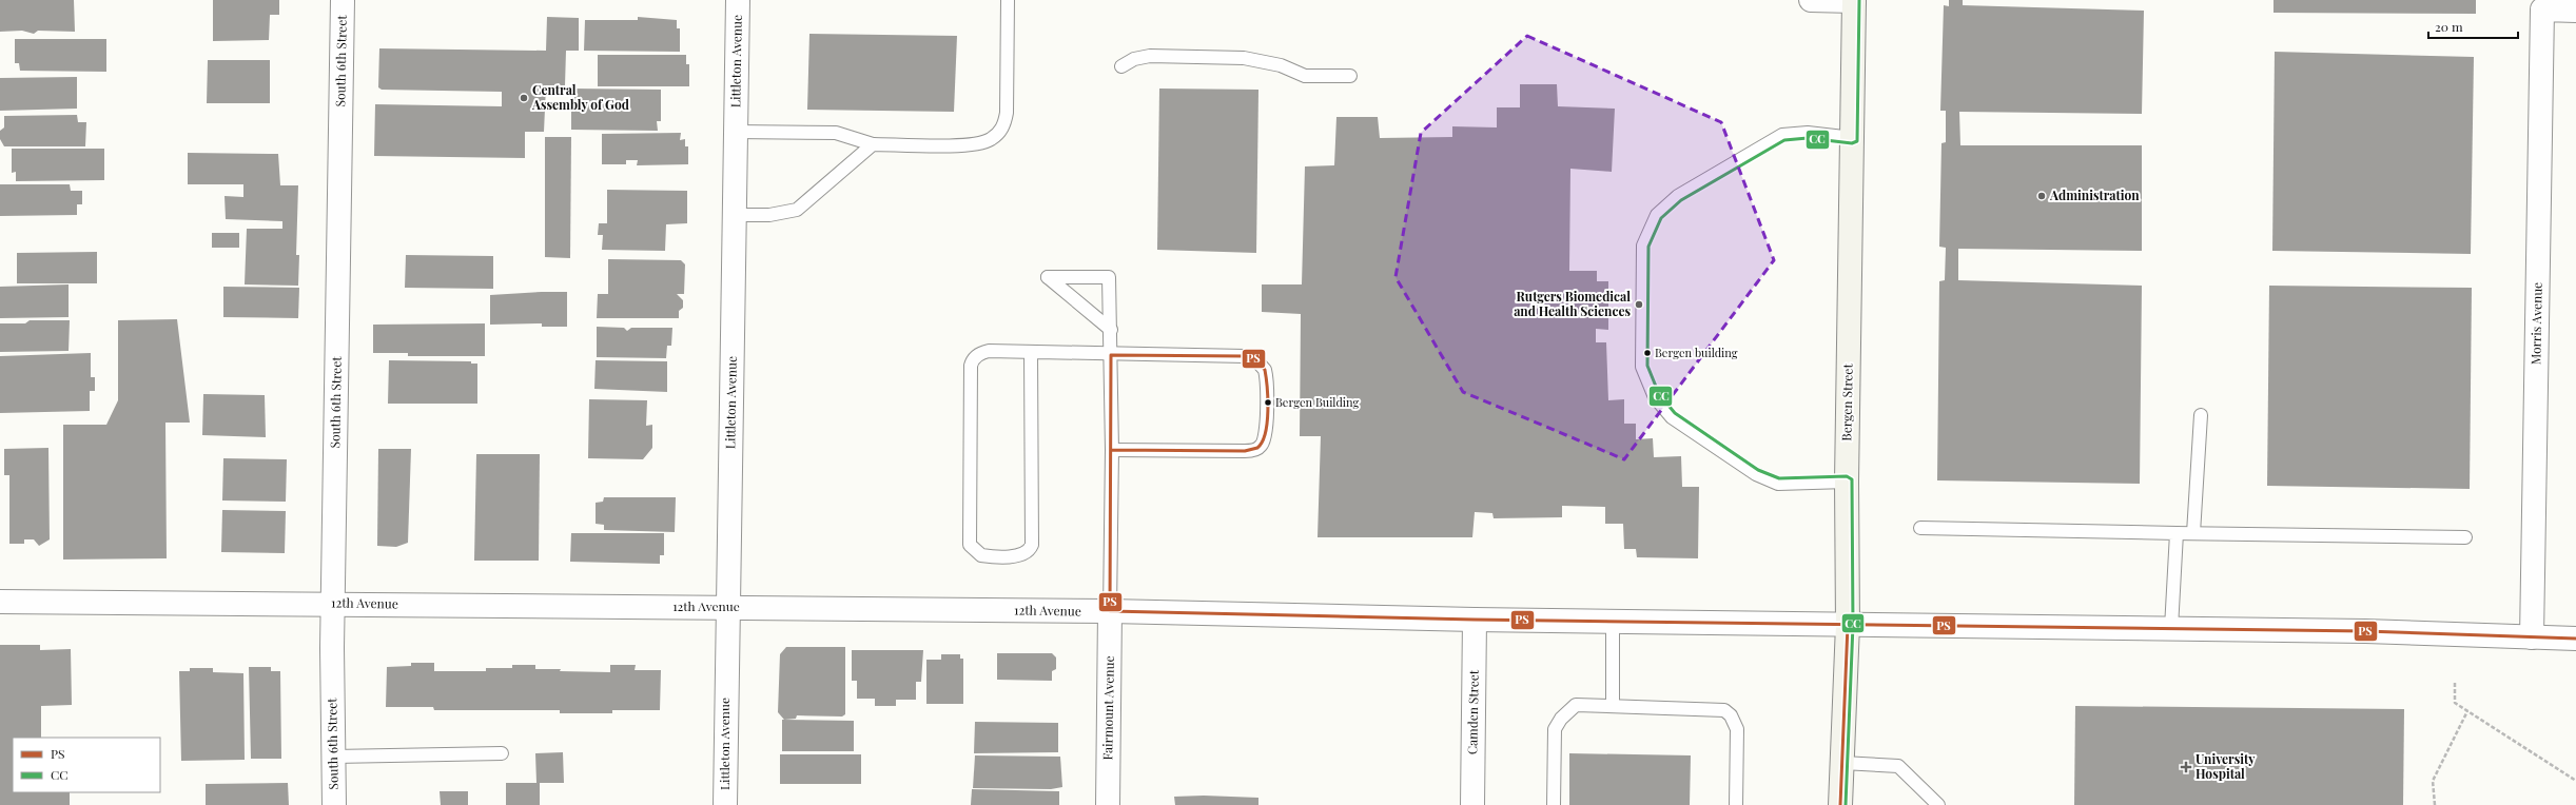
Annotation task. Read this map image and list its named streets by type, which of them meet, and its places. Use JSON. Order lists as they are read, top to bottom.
{
  "streets": {
    "main road": ["Bergen Street"],
    "street": [
      "South 6th Street",
      "Littleton Avenue",
      "Morris Avenue",
      "12th Avenue",
      "Fairmount Avenue",
      "Camden Street"
    ]
  },
  "crossings": [
    ["South 6th Street", "12th Avenue"],
    ["Littleton Avenue", "12th Avenue"],
    ["Morris Avenue", "12th Avenue"],
    ["Bergen Street", "12th Avenue"],
    ["12th Avenue", "Fairmount Avenue"],
    ["12th Avenue", "Camden Street"]
  ],
  "places": {
    "other": [
      "Central Assembly of God",
      "Administration",
      "Rutgers Biomedical and Health Sciences",
      "Bergen building",
      "Bergen Building"
    ],
    "health": ["University Hospital"]
  },
  "lines": ["transit line CC", "transit line PS"],
  "legend": ["PS", "CC"],
  "scale_bar": "20 m"
}
